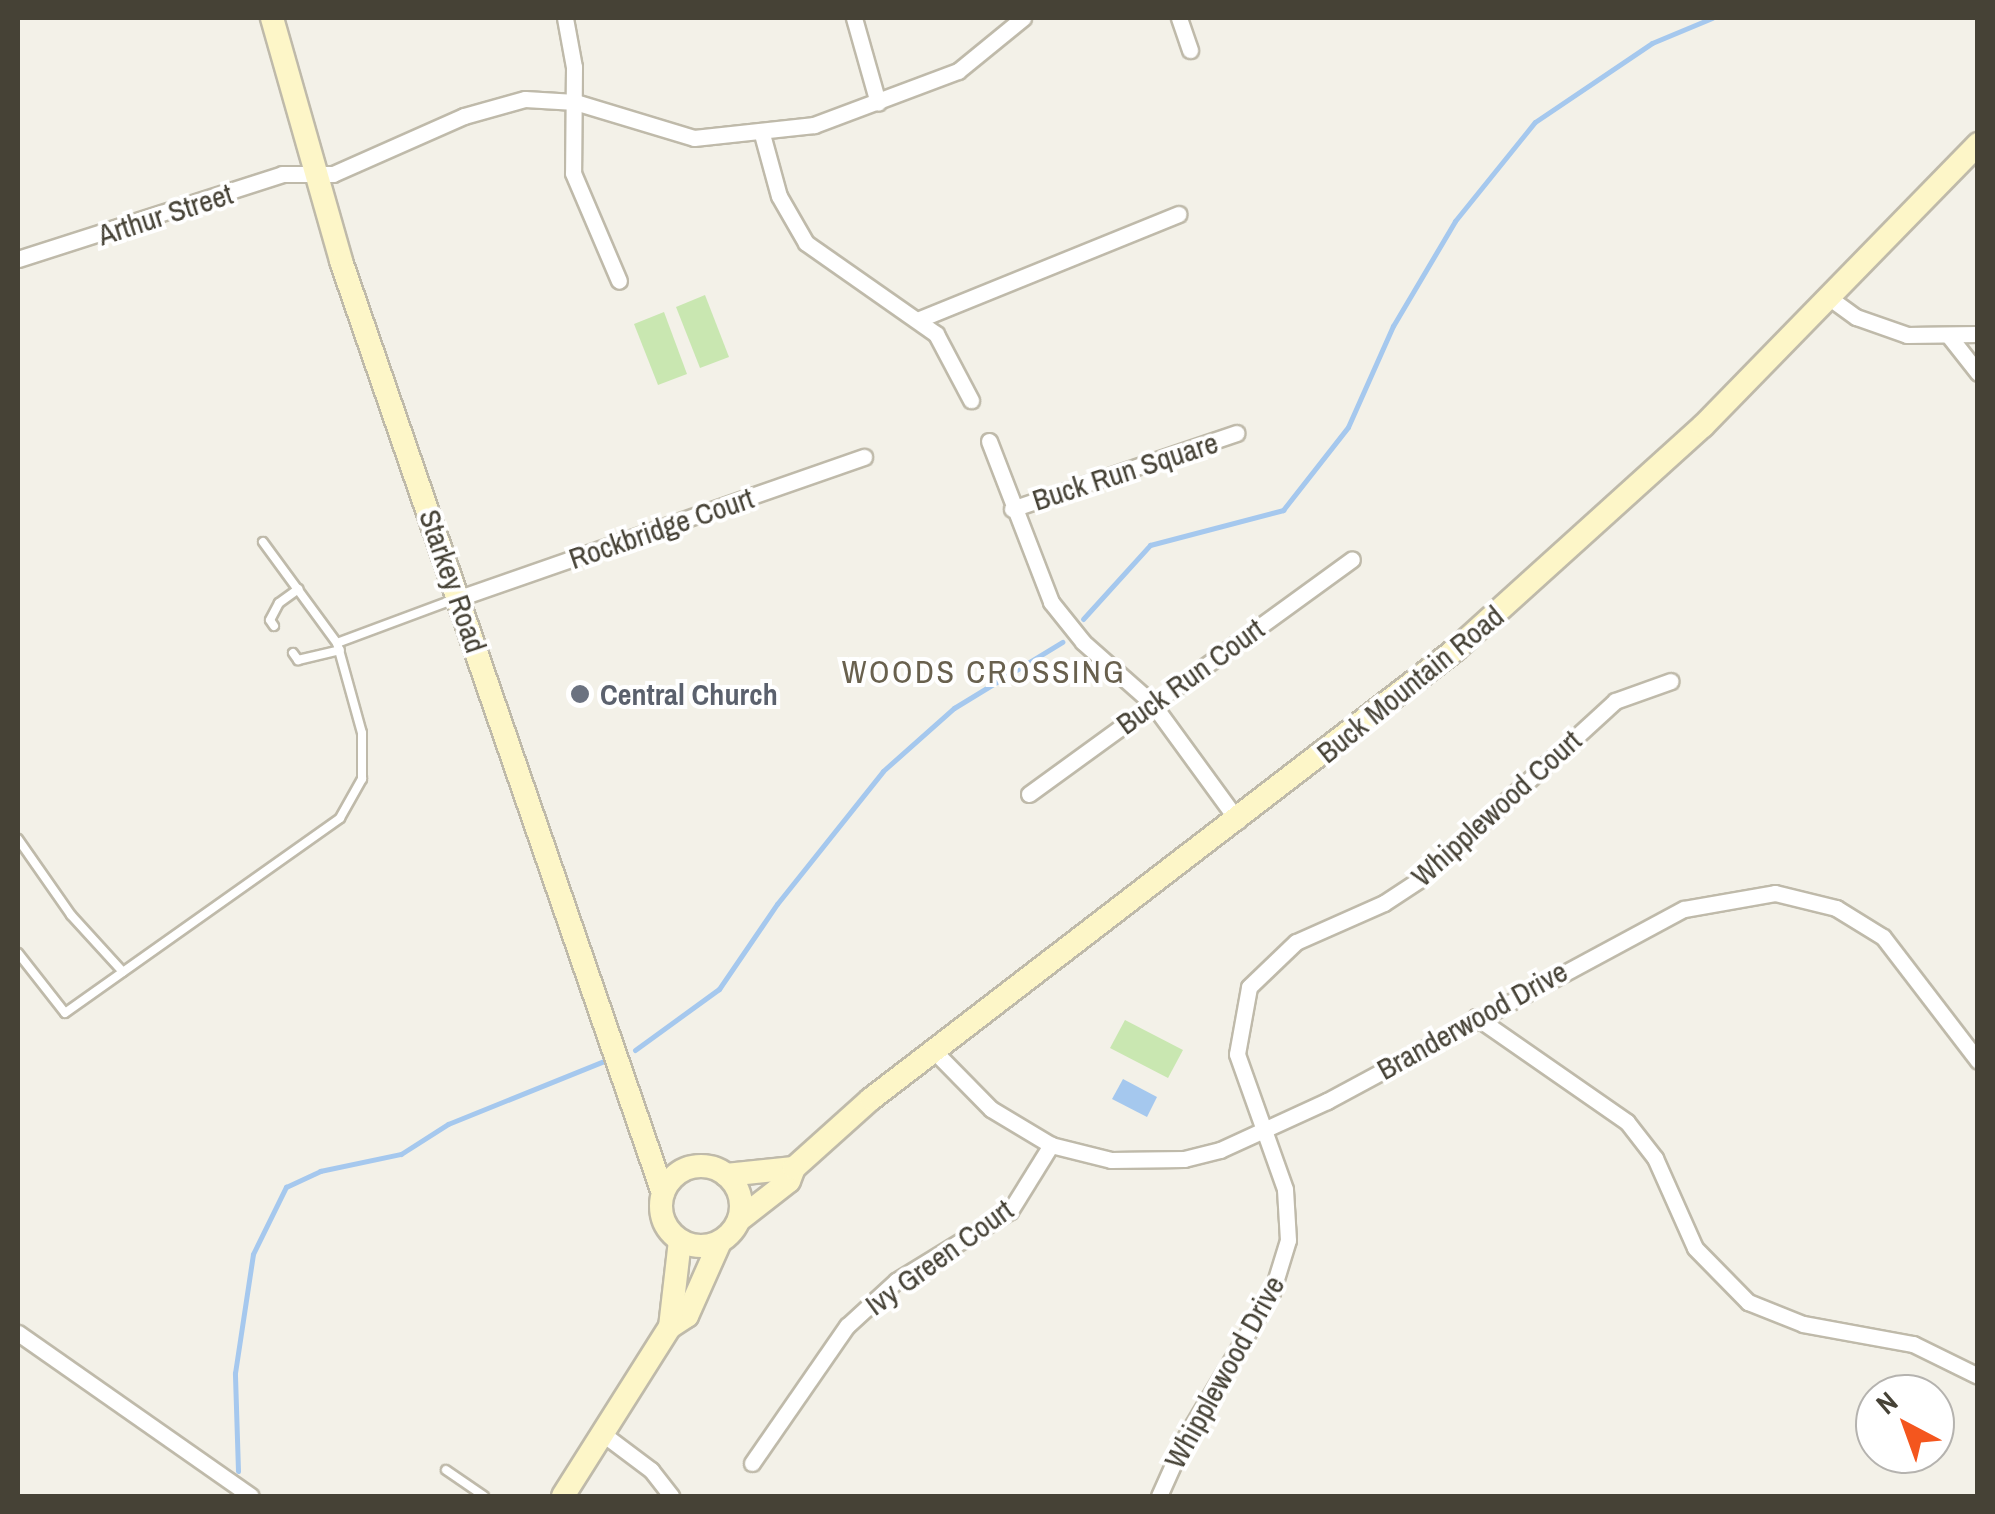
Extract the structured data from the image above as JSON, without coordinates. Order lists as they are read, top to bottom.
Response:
{
  "streets": {
    "main road": ["Starkey Road", "Buck Mountain Road"],
    "street": [
      "Arthur Street",
      "Buck Run Square",
      "Rockbridge Court",
      "Buck Run Court",
      "Whipplewood Court",
      "Branderwood Drive",
      "Ivy Green Court",
      "Whipplewood Drive"
    ]
  },
  "crossings": [
    ["Arthur Street", "Starkey Road"],
    ["Rockbridge Court", "Starkey Road"],
    ["Starkey Road", "Buck Mountain Road"],
    ["Buck Mountain Road", "Branderwood Drive"],
    ["Whipplewood Court", "Branderwood Drive"],
    ["Whipplewood Court", "Whipplewood Drive"],
    ["Branderwood Drive", "Ivy Green Court"],
    ["Branderwood Drive", "Whipplewood Drive"]
  ],
  "districts": ["WOODS CROSSING"],
  "places": ["Central Church"],
  "north": "top left"
}
